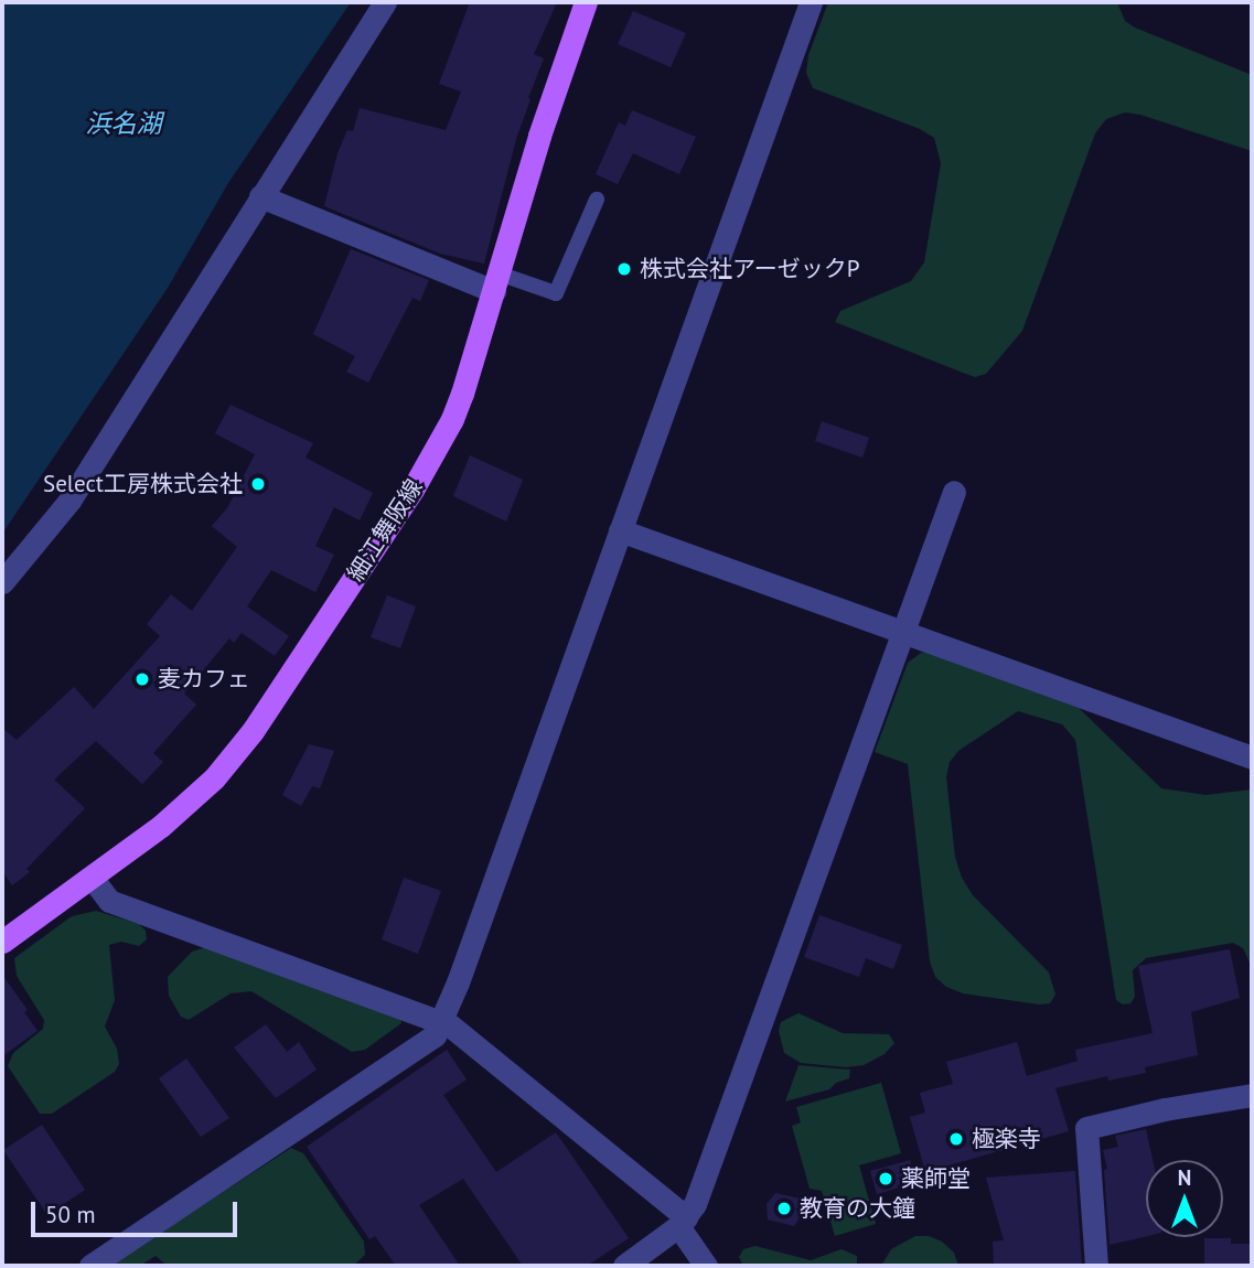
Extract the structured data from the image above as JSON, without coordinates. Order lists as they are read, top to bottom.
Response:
{
  "streets": {
    "main road": ["細江舞阪線"]
  },
  "water": ["浜名湖"],
  "places": [
    "株式会社アーゼックP",
    "Select工房株式会社",
    "麦カフェ",
    "極楽寺",
    "薬師堂",
    "教育の大鐘"
  ],
  "scale_bar": "50 m",
  "north": "top"
}
